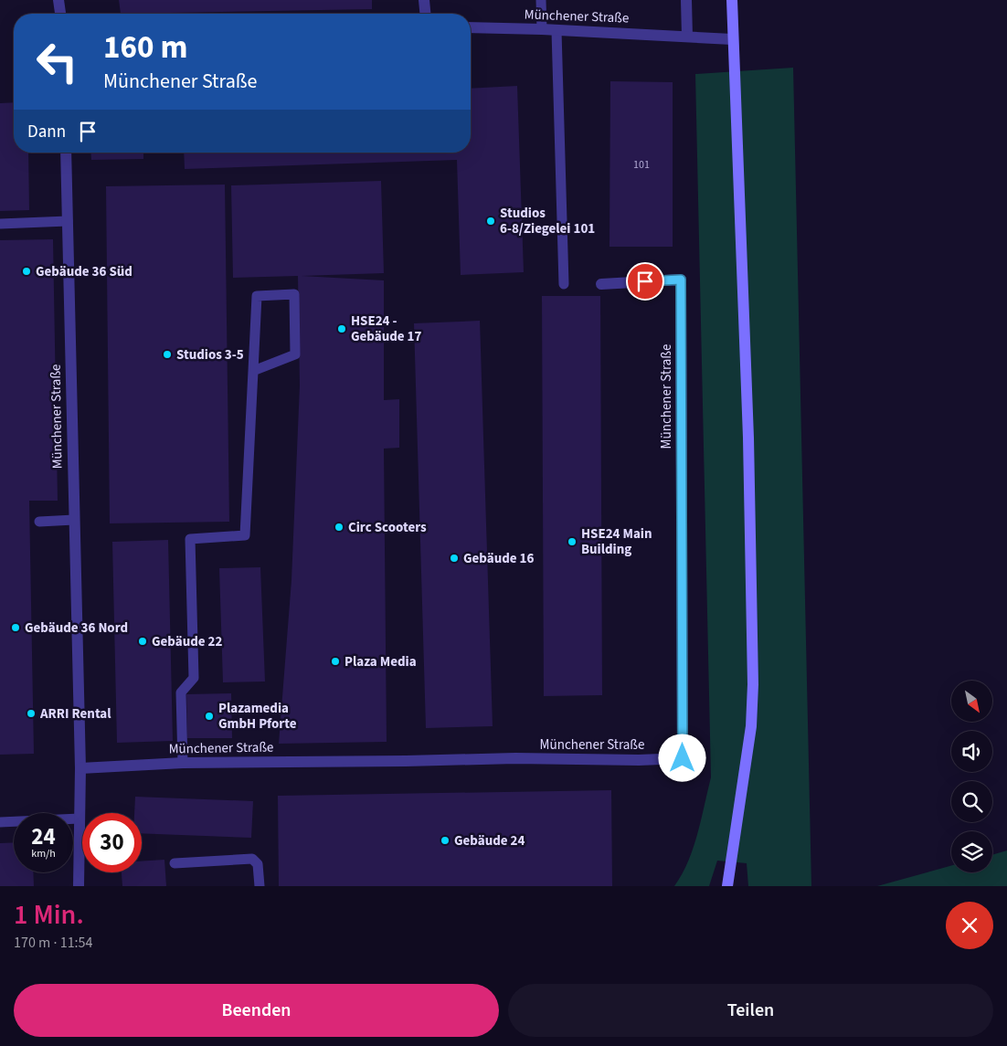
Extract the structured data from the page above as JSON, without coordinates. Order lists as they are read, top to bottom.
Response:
{
  "streets": {
    "street": ["Münchener Straße"]
  },
  "places": [
    "Studios 6-8/Ziegelei 101",
    "Gebäude 36 Süd",
    "HSE24 - Gebäude 17",
    "Studios 3-5",
    "Circ Scooters",
    "HSE24 Main Building",
    "Gebäude 16",
    "Gebäude 36 Nord",
    "Gebäude 22",
    "Plaza Media",
    "ARRI Rental",
    "Plazamedia GmbH Pforte",
    "Gebäude 24"
  ],
  "house_numbers": ["101"],
  "north": "bottom right",
  "page": {
    "turn": ["160 m", "Münchener Straße"],
    "then": "Dann",
    "speed": "24 km/h",
    "limit": "30",
    "heading": ["1 Min.", "170 m · 11:54"],
    "buttons": ["Beenden", "Teilen"]
  }
}
